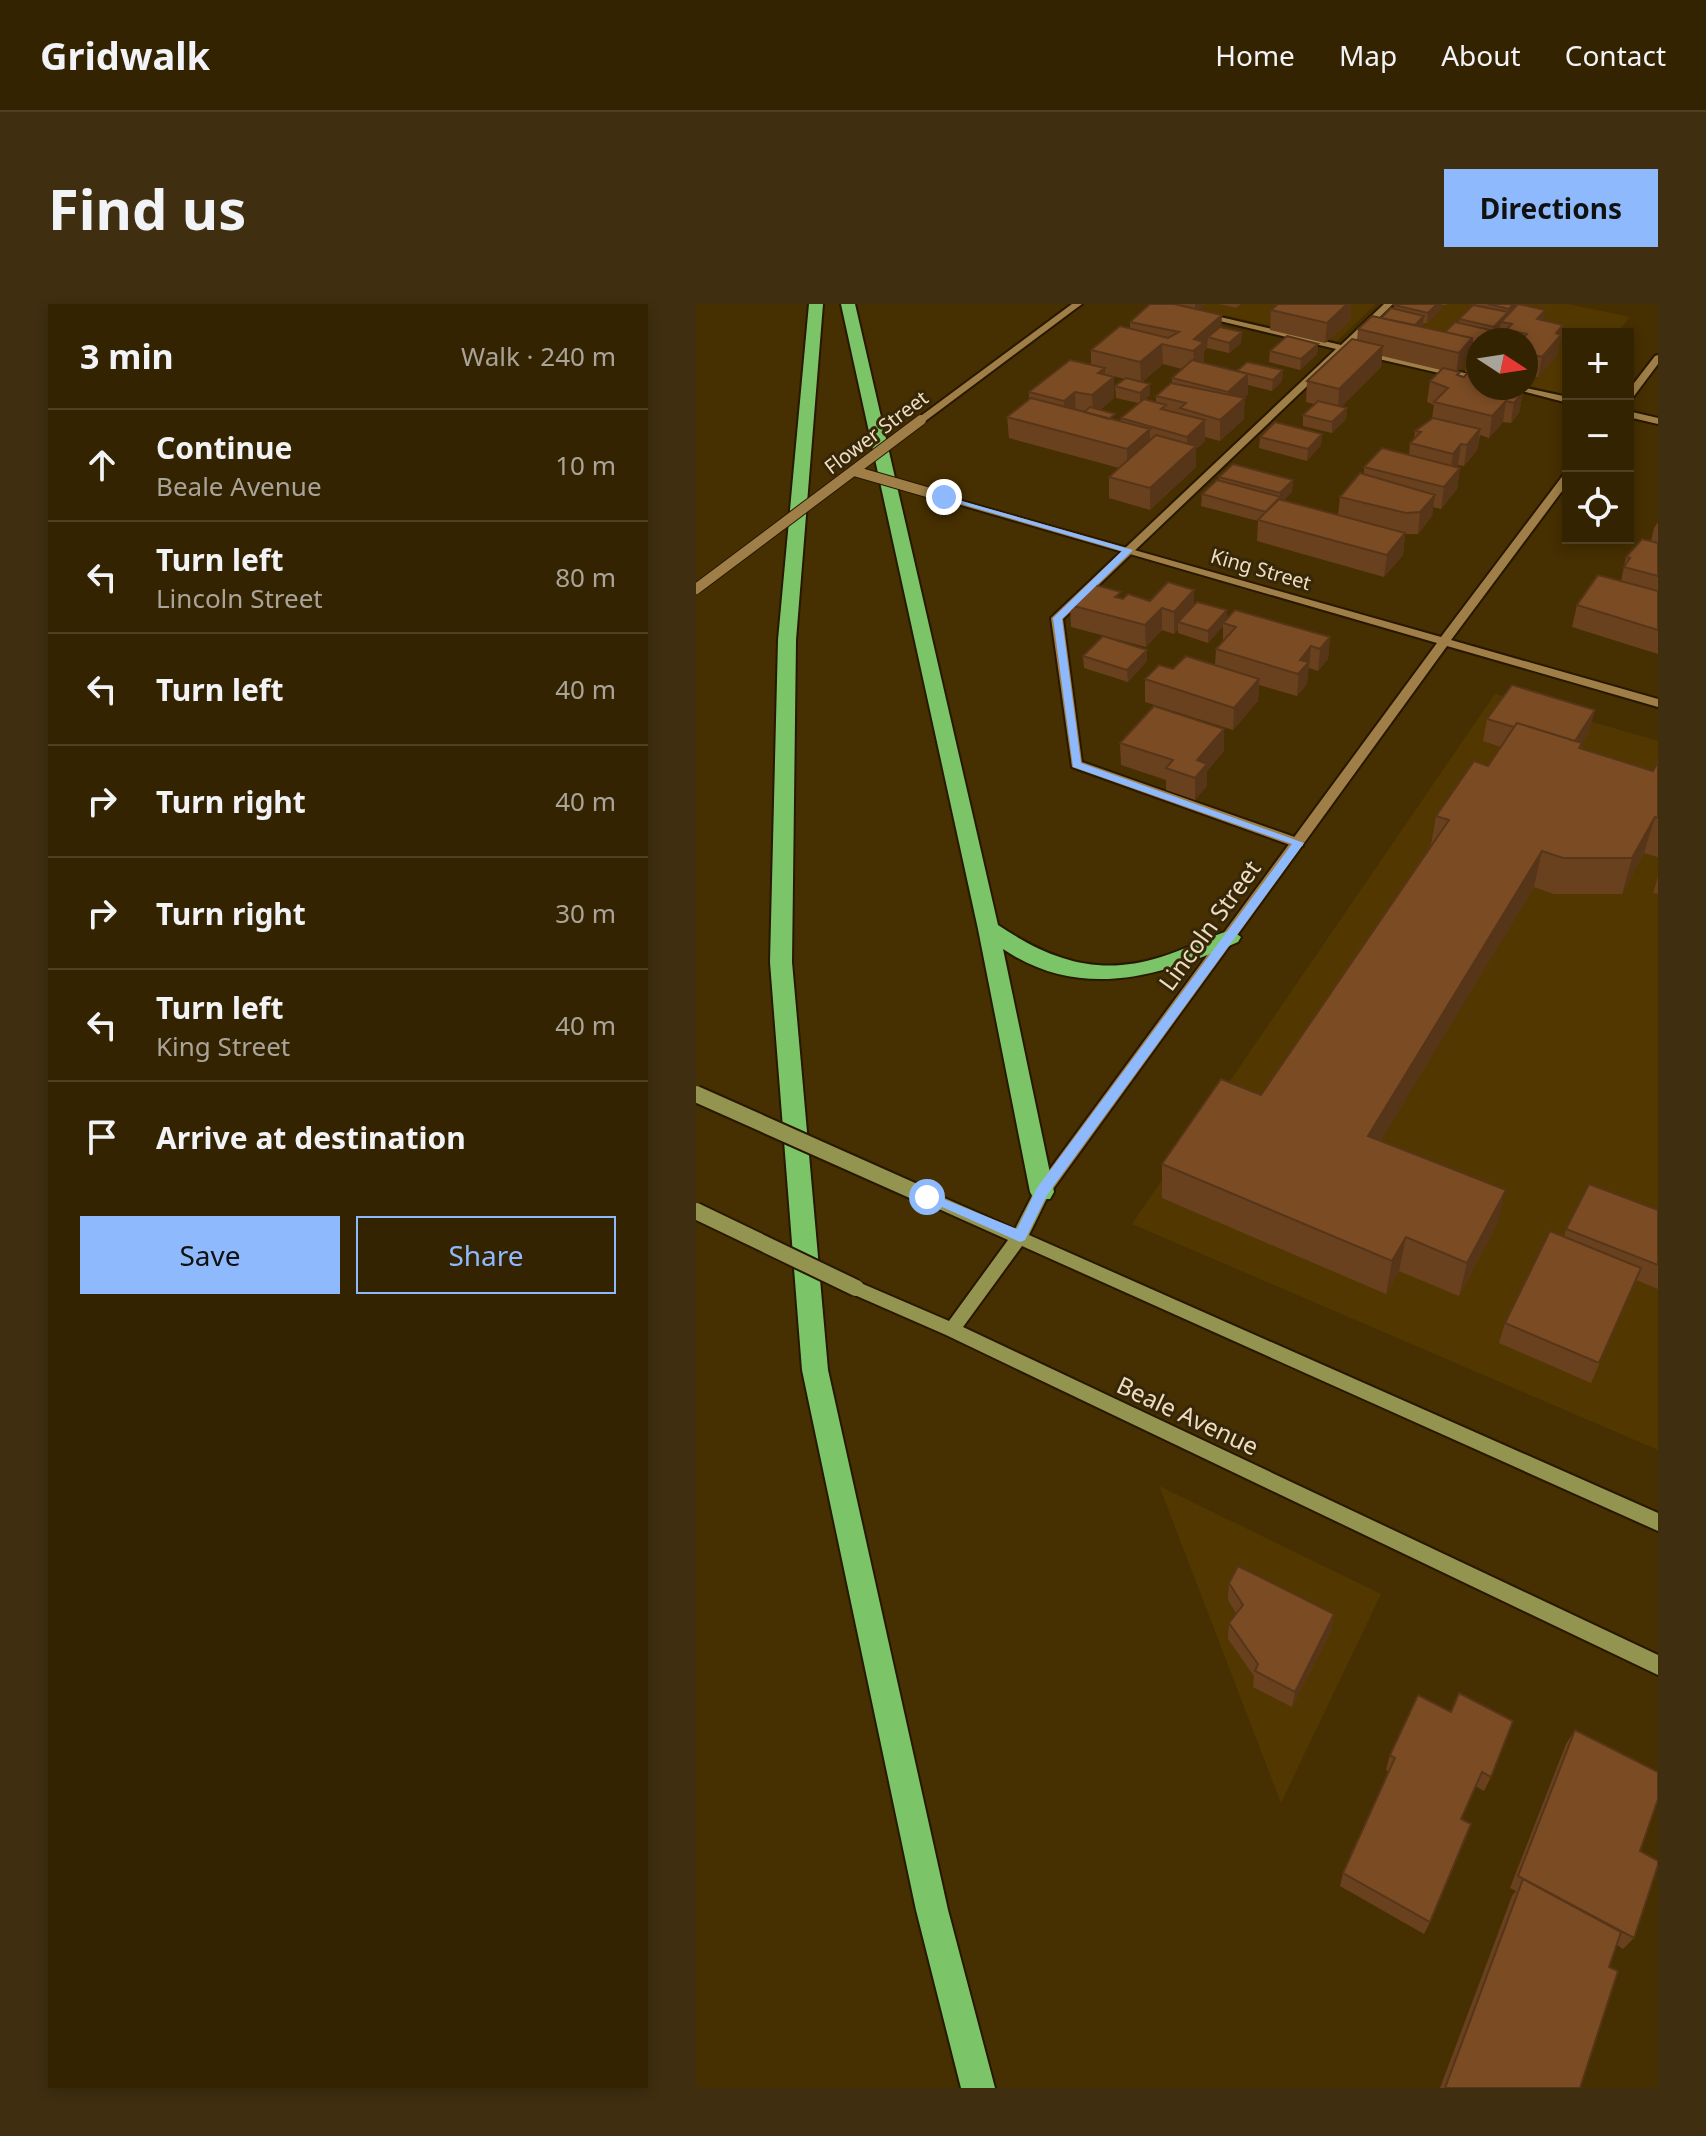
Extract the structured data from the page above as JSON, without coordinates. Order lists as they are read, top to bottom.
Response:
{
  "streets": {
    "main road": ["Lincoln Street", "Beale Avenue"],
    "street": ["Flower Street", "King Street"]
  },
  "crossings": [
    ["Flower Street", "King Street"],
    ["King Street", "Lincoln Street"],
    ["Lincoln Street", "Beale Avenue"]
  ],
  "north": "right",
  "page": {
    "header": "Gridwalk",
    "nav": [
      "Home",
      "Map",
      "About",
      "Contact"
    ],
    "buttons": [
      "Directions",
      ["Save", "Share"]
    ],
    "title": "Find us",
    "heading": ["3 min", "Walk · 240 m"],
    "map_buttons": ["+", "−"],
    "list": [
      ["Continue", "Beale Avenue", "10 m"],
      ["Turn left", "Lincoln Street", "80 m"],
      ["Turn left", "40 m"],
      ["Turn right", "40 m"],
      ["Turn right", "30 m"],
      ["Turn left", "King Street", "40 m"],
      "Arrive at destination"
    ]
  }
}
